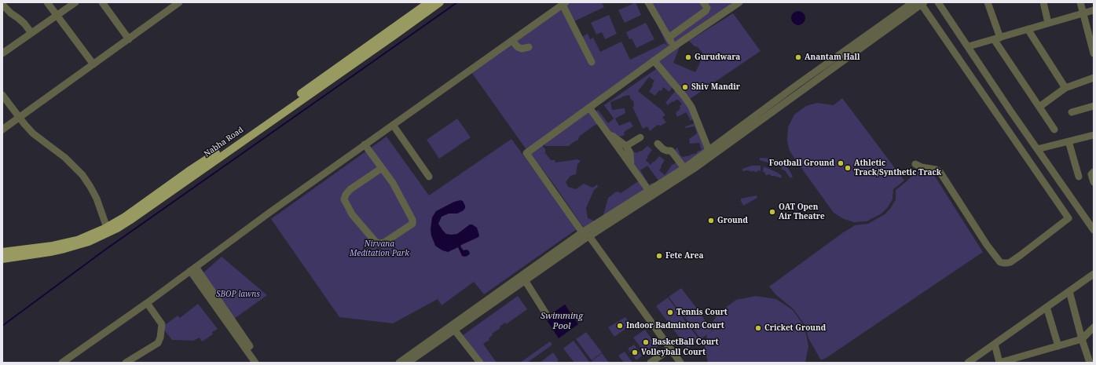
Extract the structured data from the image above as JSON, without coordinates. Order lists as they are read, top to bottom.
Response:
{
  "streets": {
    "main road": ["Nabha Road"]
  },
  "water": ["Swimming Pool"],
  "parks": ["Nirvana Meditation Park", "SBOP lawns"],
  "places": [
    "Gurudwara",
    "Anantam Hall",
    "Shiv Mandir",
    "Football Ground",
    "Athletic Track/Synthetic Track",
    "OAT Open Air Theatre",
    "Ground",
    "Fete Area",
    "Tennis Court",
    "Indoor Badminton Court",
    "Cricket Ground",
    "BasketBall Court",
    "Volleyball Court"
  ]
}
